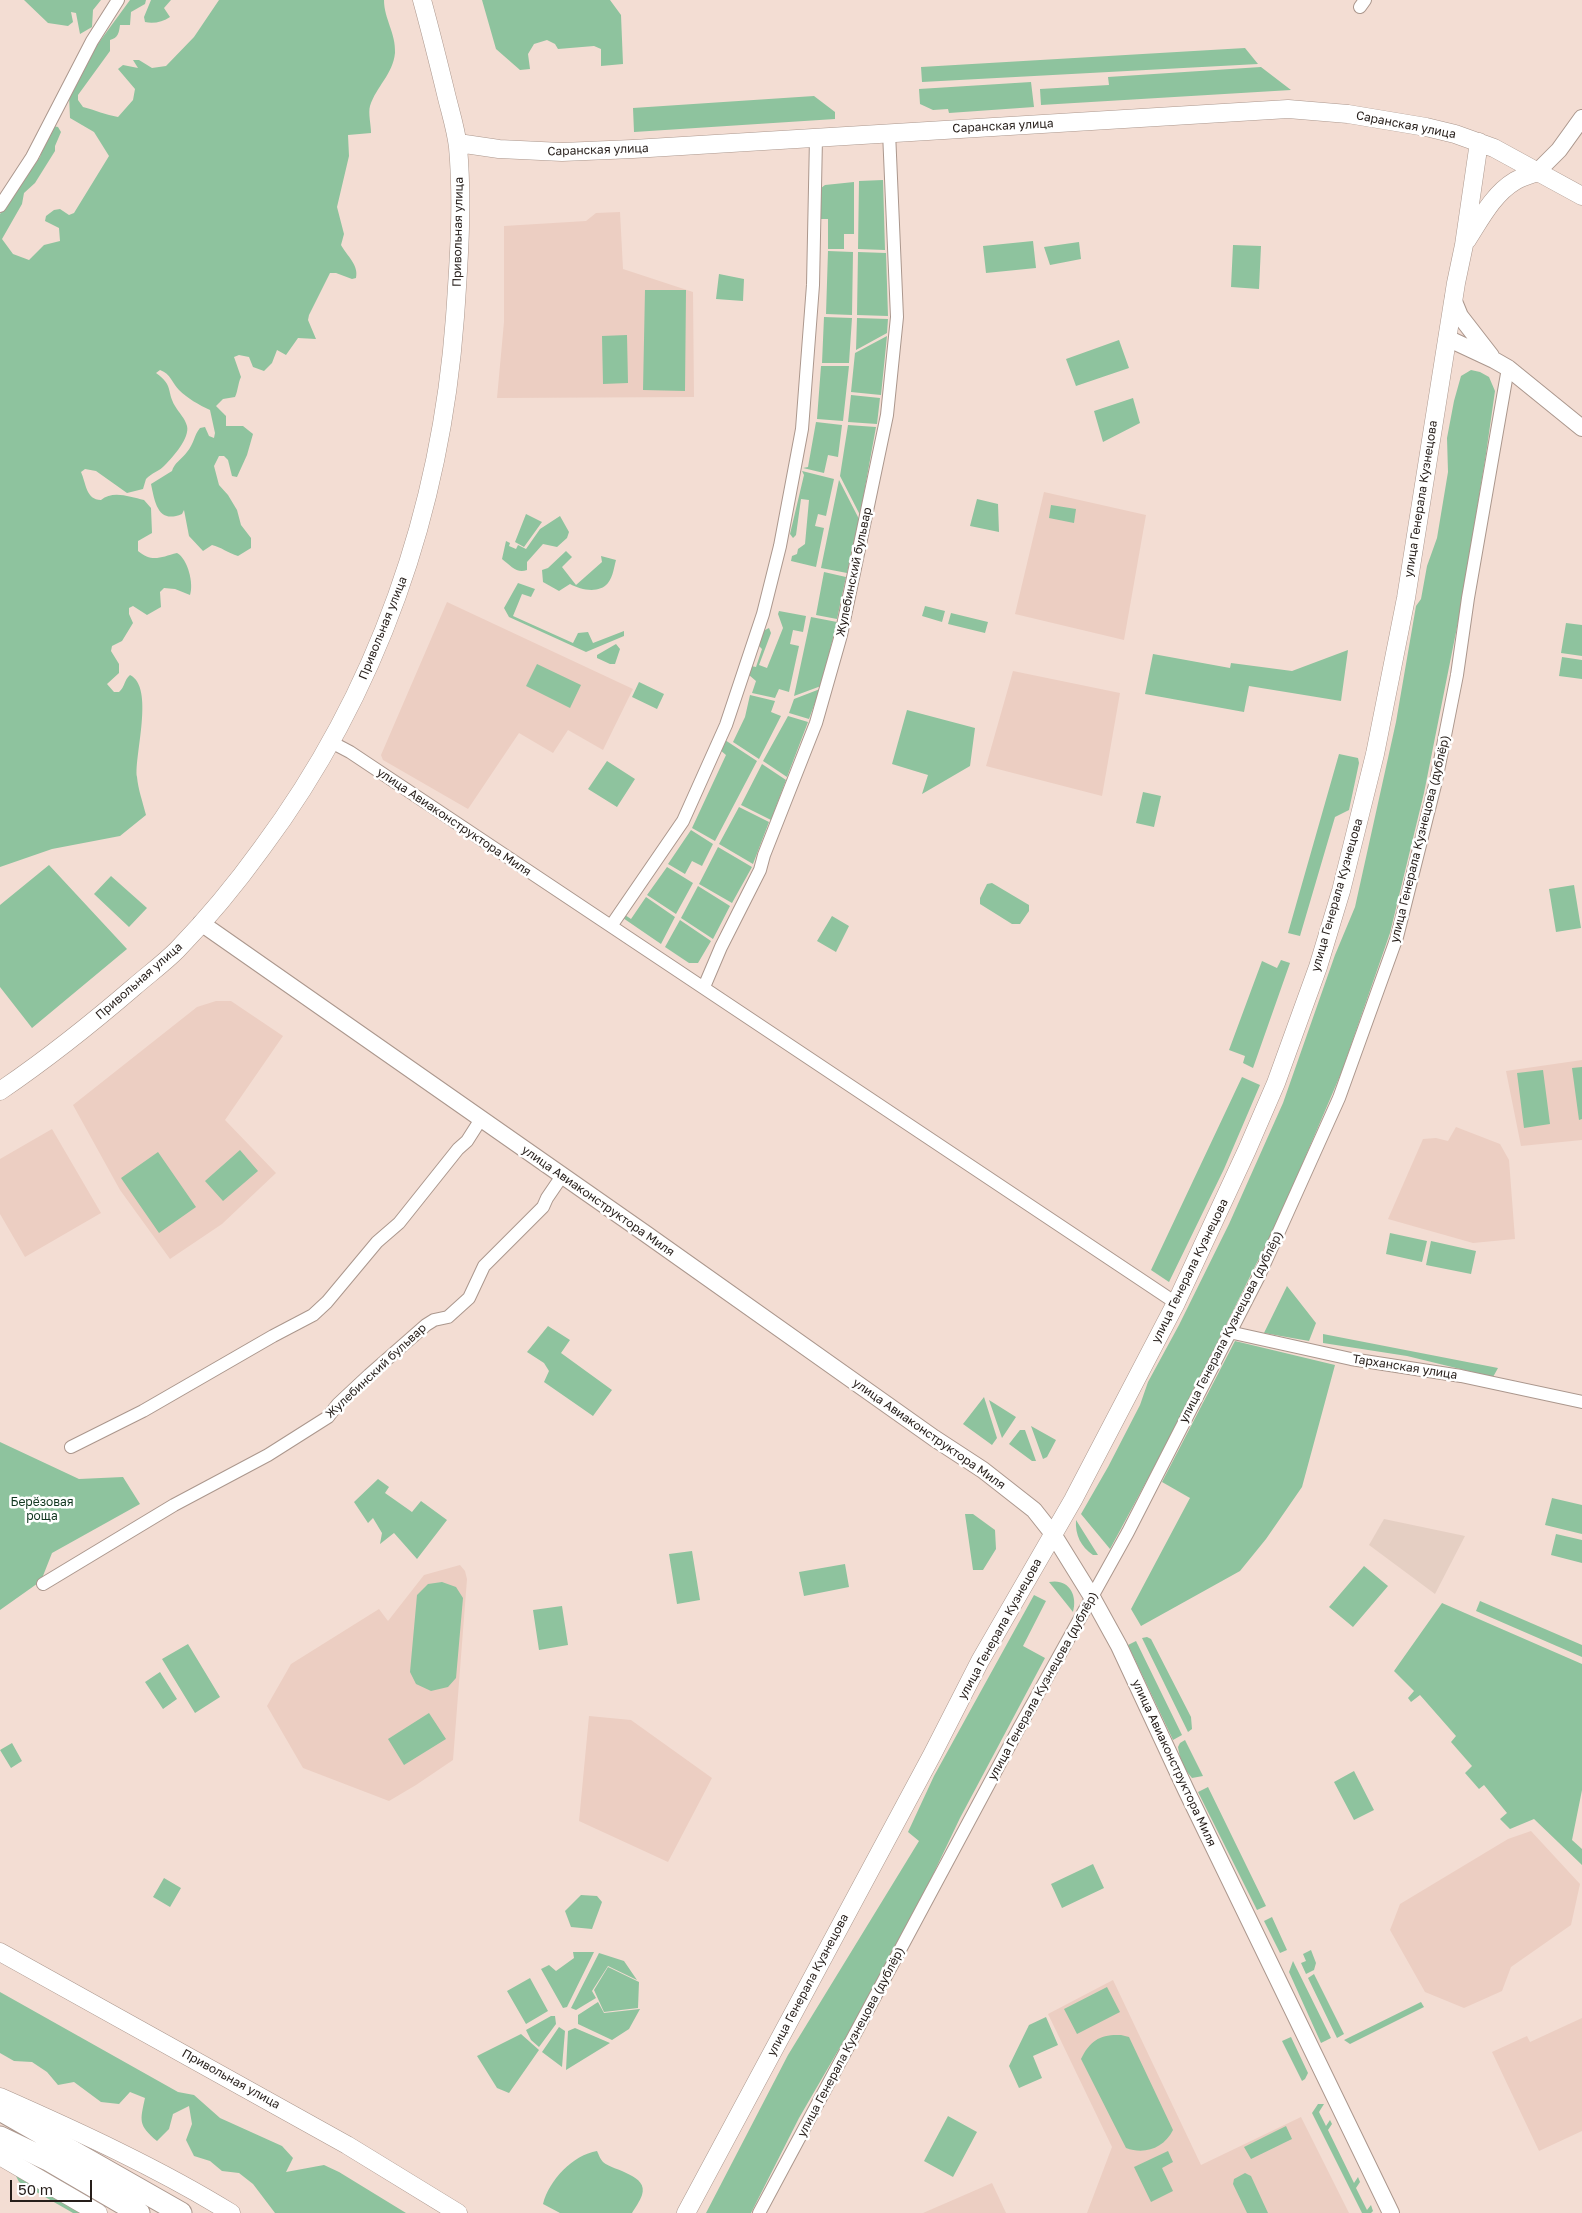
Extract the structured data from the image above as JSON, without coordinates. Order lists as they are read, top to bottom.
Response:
{
  "streets": {
    "main road": ["Саранская улица", "Привольная улица", "улица Генерала Кузнецова"],
    "street": [
      "Жулебинский бульвар",
      "улица Авиаконструктора Миля",
      "улица Генерала Кузнецова (дублёр)",
      "Тарханская улица"
    ]
  },
  "crossings": [
    ["Саранская улица", "Привольная улица"],
    ["Саранская улица", "улица Генерала Кузнецова"],
    ["Саранская улица", "Жулебинский бульвар"],
    ["Привольная улица", "улица Авиаконструктора Миля"],
    ["улица Генерала Кузнецова", "улица Авиаконструктора Миля"],
    ["Жулебинский бульвар", "улица Авиаконструктора Миля"],
    ["улица Авиаконструктора Миля", "улица Генерала Кузнецова (дублёр)"],
    ["улица Генерала Кузнецова (дублёр)", "Тарханская улица"]
  ],
  "parks": ["Берёзовая роща"],
  "scale_bar": "50 m"
}
